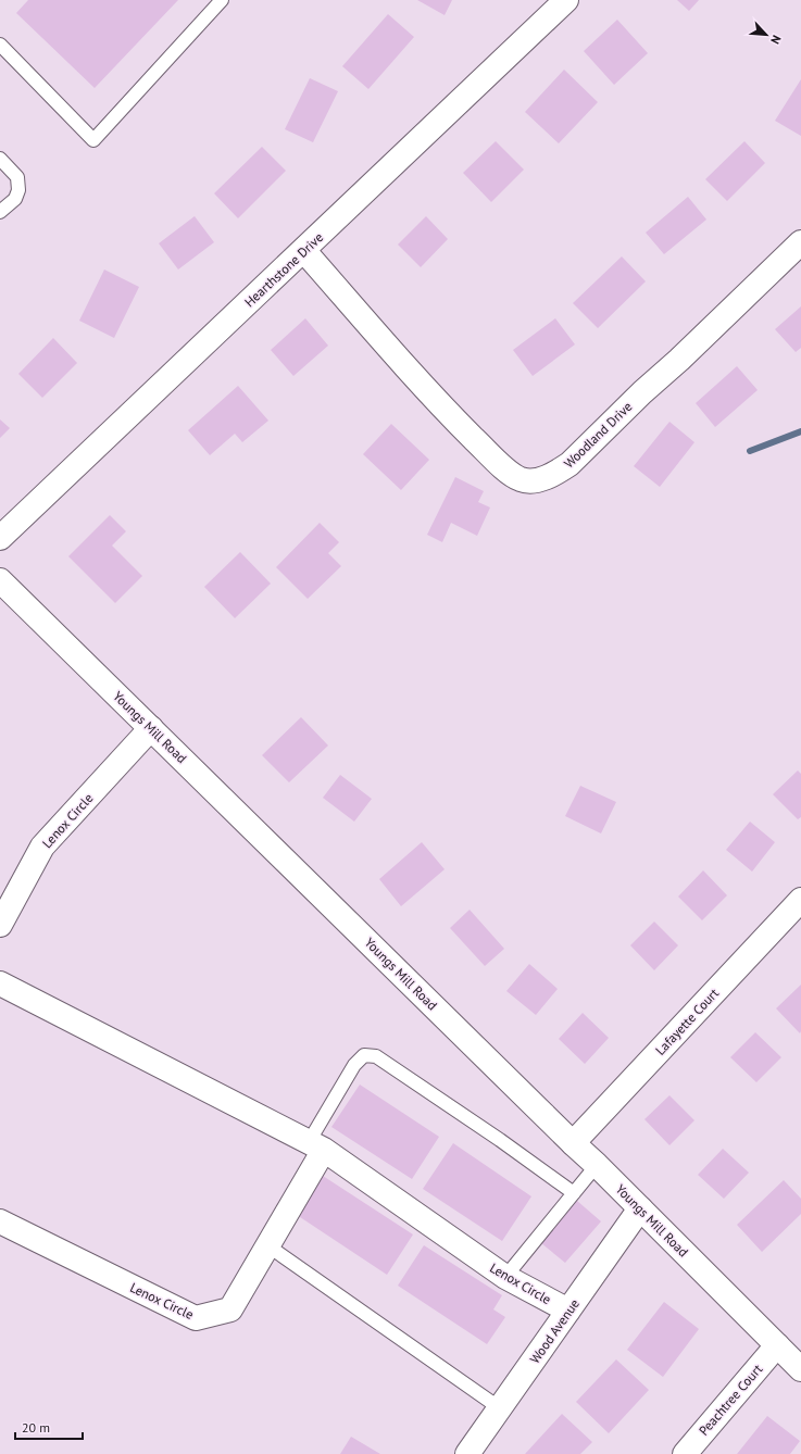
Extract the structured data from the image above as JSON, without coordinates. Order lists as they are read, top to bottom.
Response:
{
  "streets": {
    "street": [
      "Hearthstone Drive",
      "Woodland Drive",
      "Youngs Mill Road",
      "Lenox Circle",
      "Lafayette Court",
      "Wood Avenue",
      "Peachtree Court"
    ]
  },
  "crossings": [
    ["Hearthstone Drive", "Woodland Drive"],
    ["Youngs Mill Road", "Lenox Circle"],
    ["Youngs Mill Road", "Lafayette Court"],
    ["Youngs Mill Road", "Wood Avenue"],
    ["Youngs Mill Road", "Peachtree Court"],
    ["Lenox Circle", "Wood Avenue"]
  ],
  "scale_bar": "20 m",
  "north": "bottom right"
}
